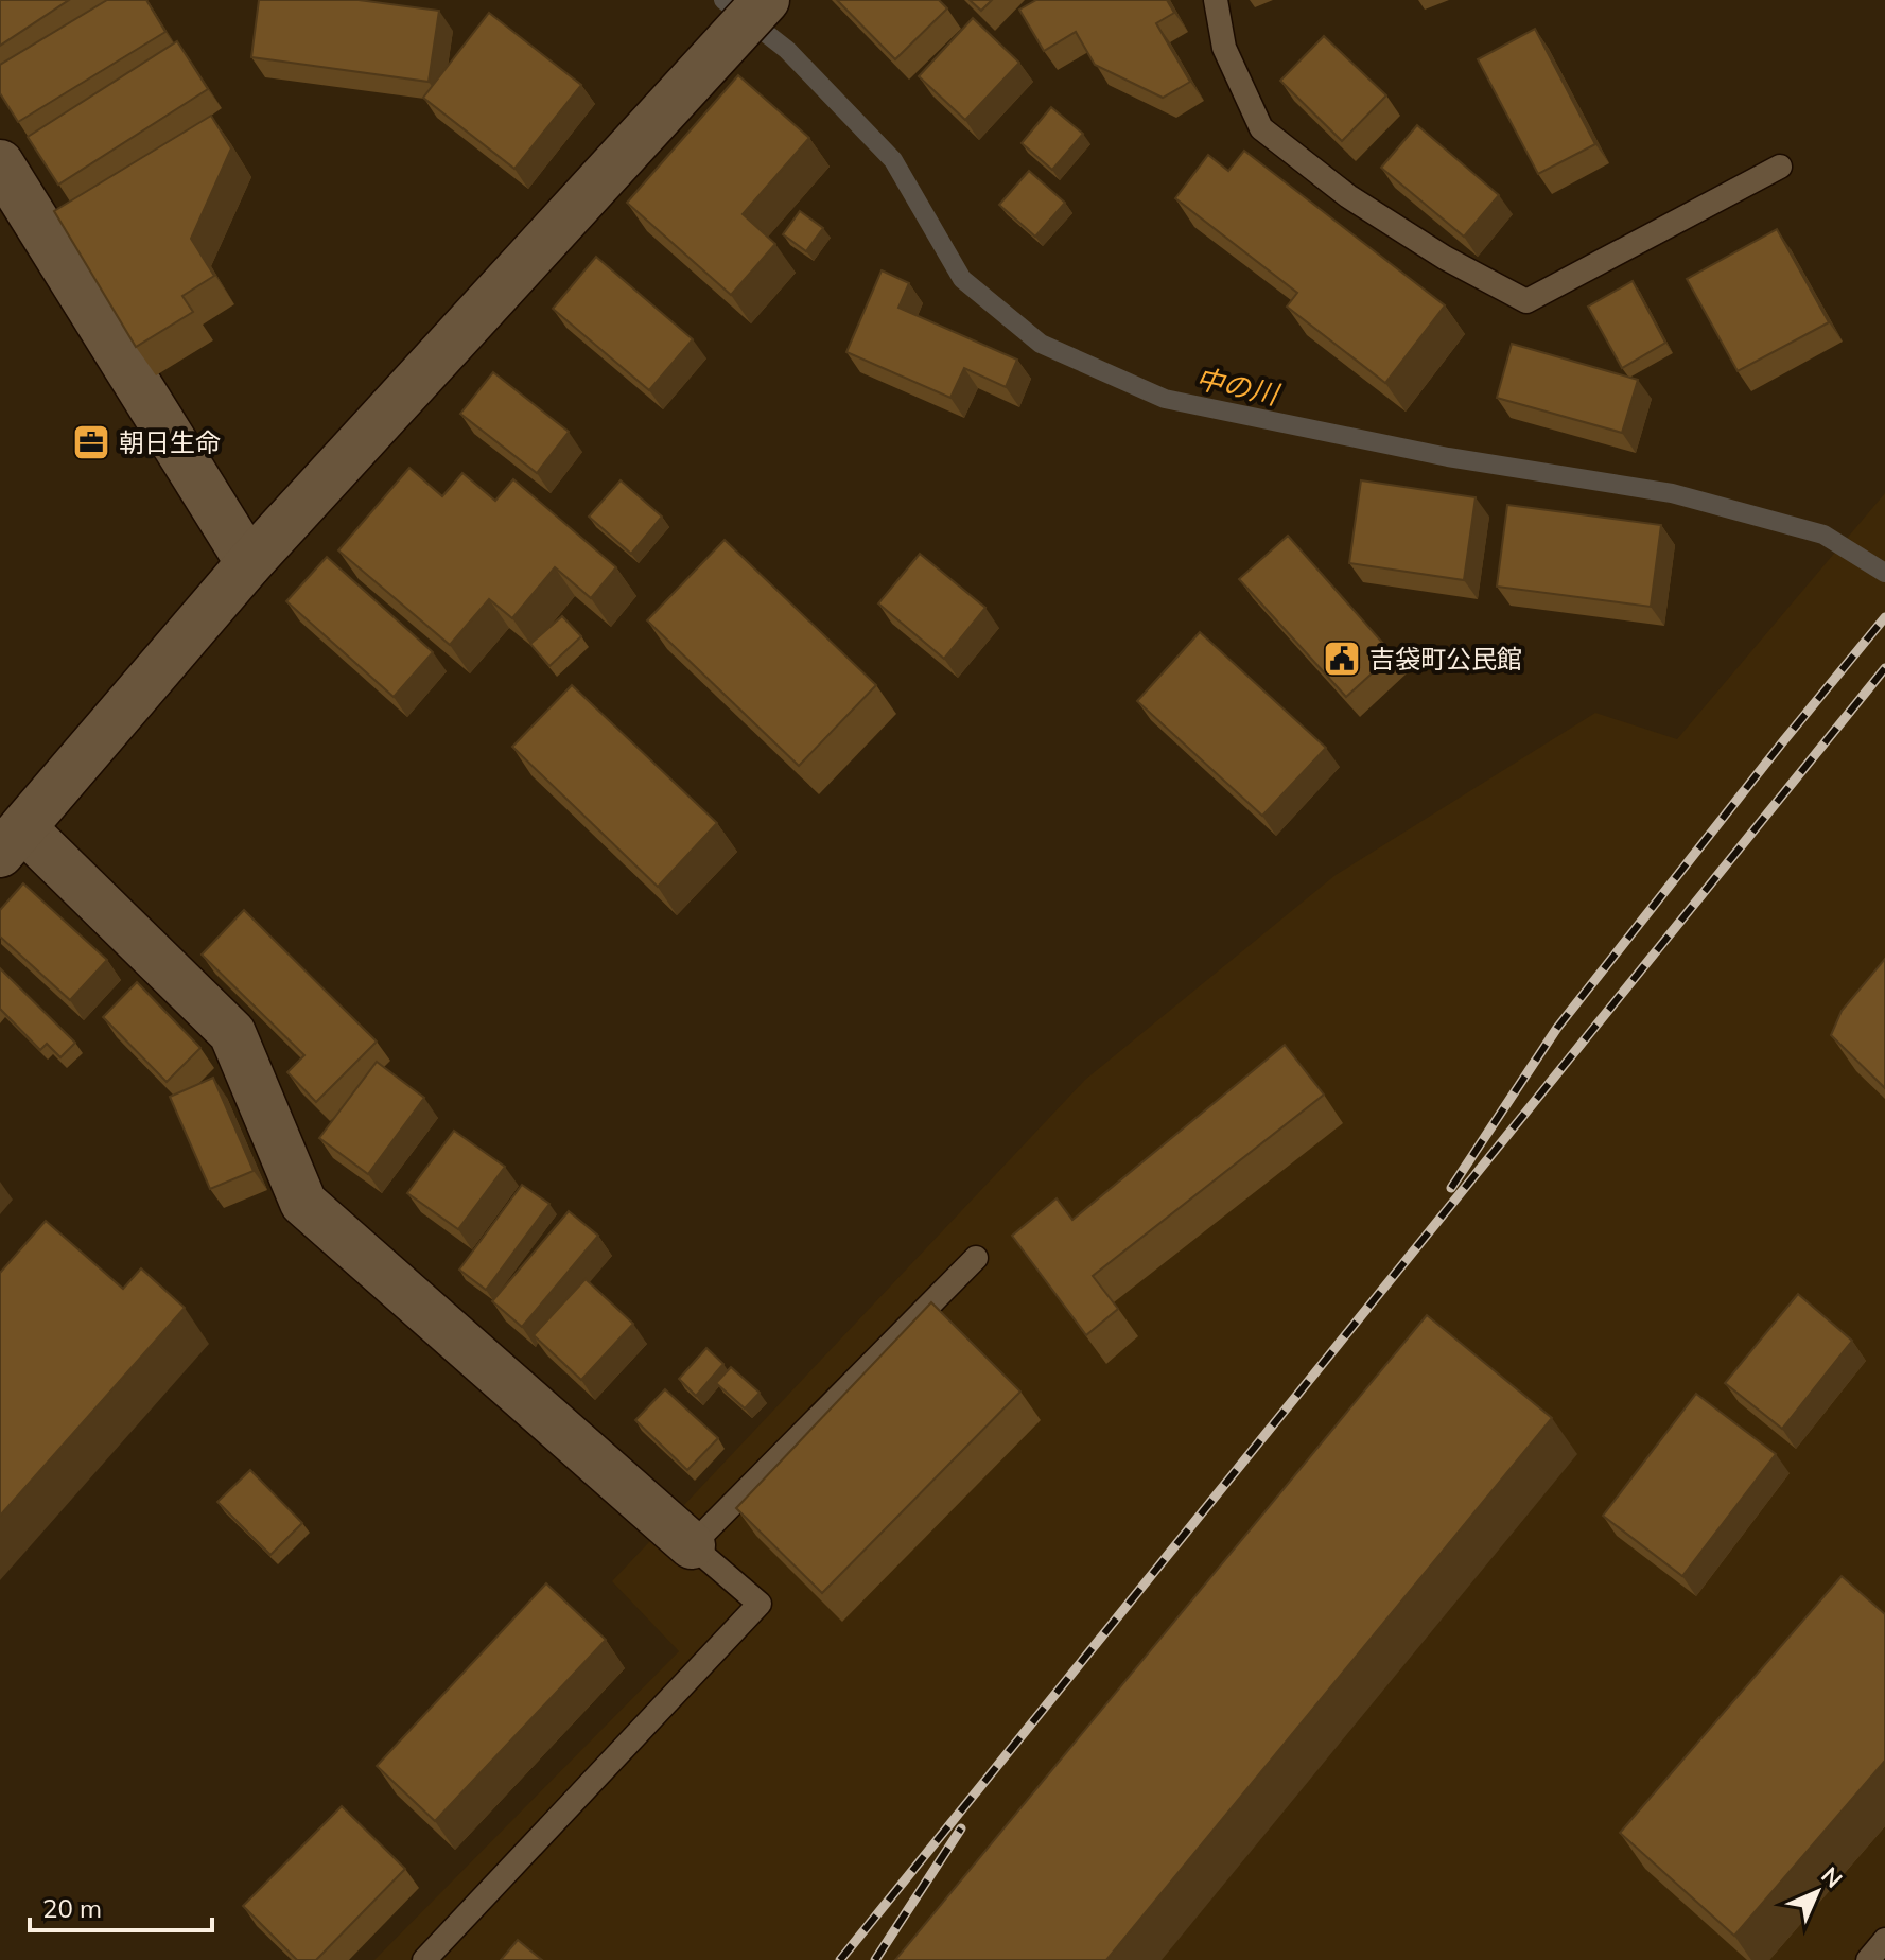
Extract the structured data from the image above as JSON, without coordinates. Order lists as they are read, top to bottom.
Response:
{
  "water": ["中の川"],
  "places": {
    "office": ["朝日生命"],
    "public building": ["吉袋町公民館"]
  },
  "scale_bar": "20 m",
  "north": "top right"
}
